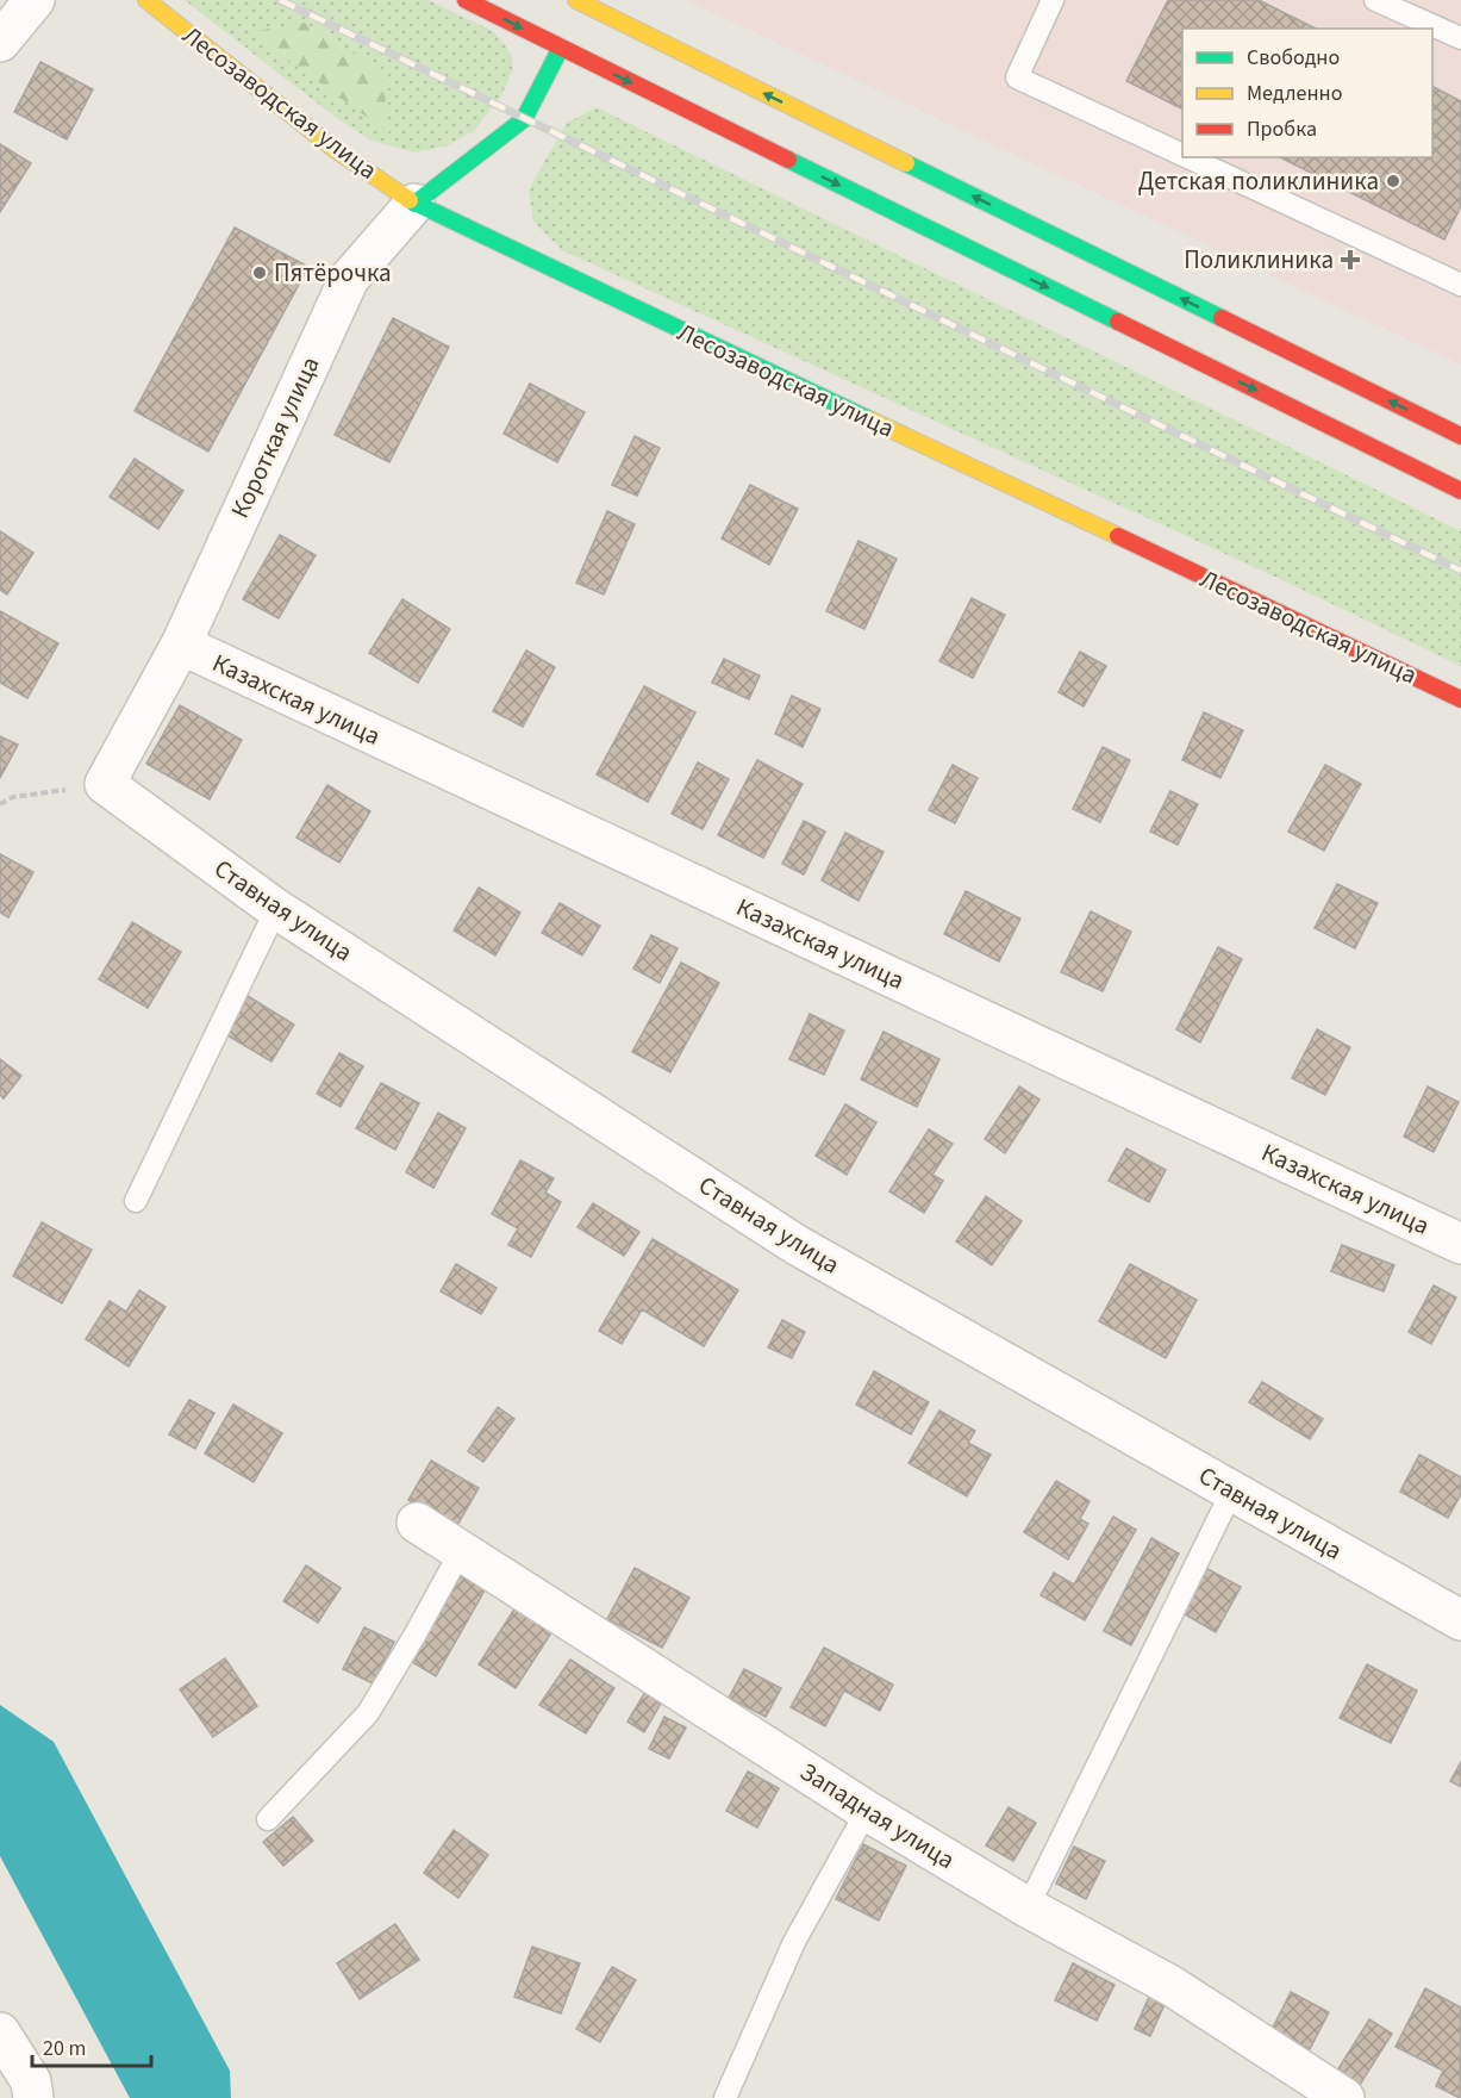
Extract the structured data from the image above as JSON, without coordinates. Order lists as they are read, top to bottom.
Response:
{
  "streets": {
    "main road": ["Лесозаводская улица", "Короткая улица"],
    "street": ["Казахская улица", "Ставная улица", "Западная улица"]
  },
  "crossings": [
    ["Лесозаводская улица", "Короткая улица"],
    ["Короткая улица", "Казахская улица"],
    ["Короткая улица", "Ставная улица"]
  ],
  "places": {
    "other": ["Детская поликлиника", "Пятёрочка"],
    "health": ["Поликлиника"]
  },
  "legend": ["Свободно", "Медленно", "Пробка"],
  "scale_bar": "20 m"
}
